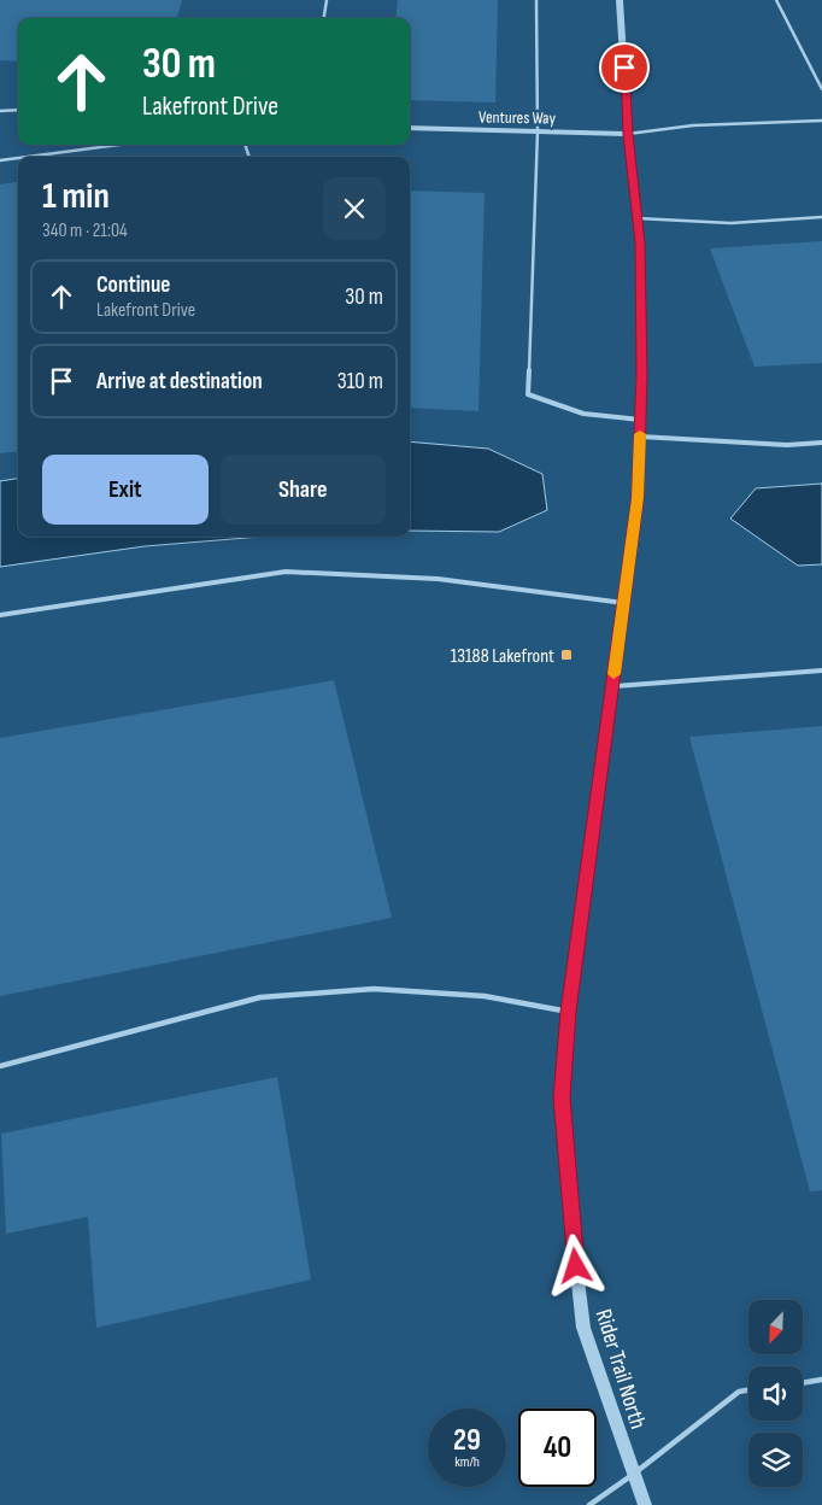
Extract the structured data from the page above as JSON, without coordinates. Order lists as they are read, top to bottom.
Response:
{
  "streets": {
    "street": ["Ventures Way", "Rider Trail North"]
  },
  "crossings": [
    ["Ventures Way", "Rider Trail North"]
  ],
  "places": {
    "transit": ["13188 Lakefront"]
  },
  "north": "bottom left",
  "page": {
    "turn": ["30 m", "Lakefront Drive"],
    "heading": ["1 min", "340 m · 21:04"],
    "list": [
      {
        "name": "Continue",
        "note": "Lakefront Drive",
        "value": "30 m"
      },
      {
        "name": "Arrive at destination",
        "value": "310 m"
      }
    ],
    "buttons": ["Exit", "Share"],
    "speed": "29 km/h",
    "limit": "40"
  }
}
